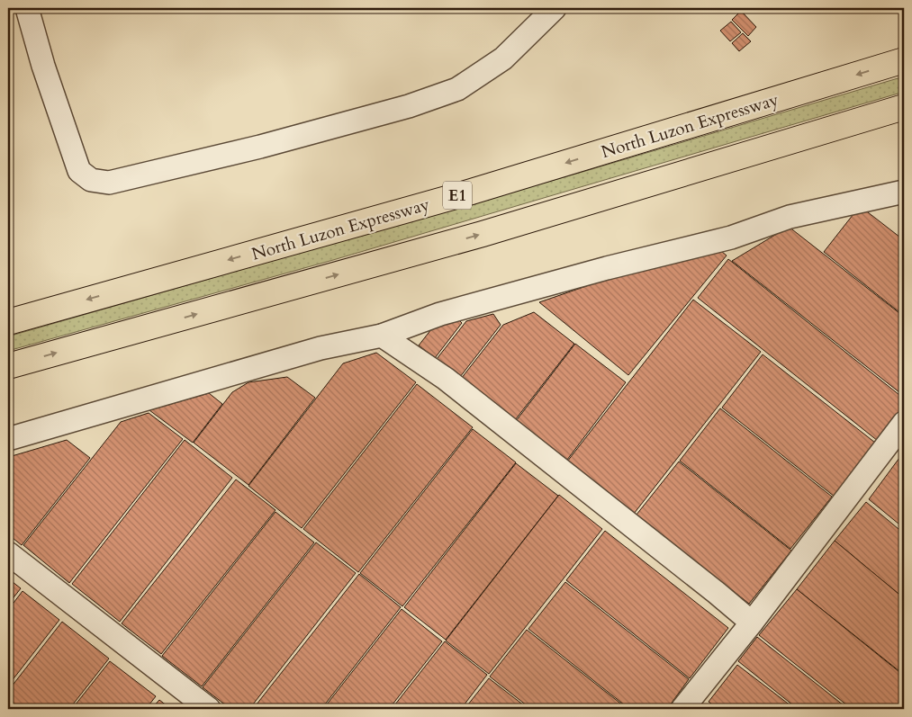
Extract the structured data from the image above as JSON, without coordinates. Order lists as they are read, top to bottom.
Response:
{
  "streets": {
    "highway": ["North Luzon Expressway", "E1"]
  }
}
